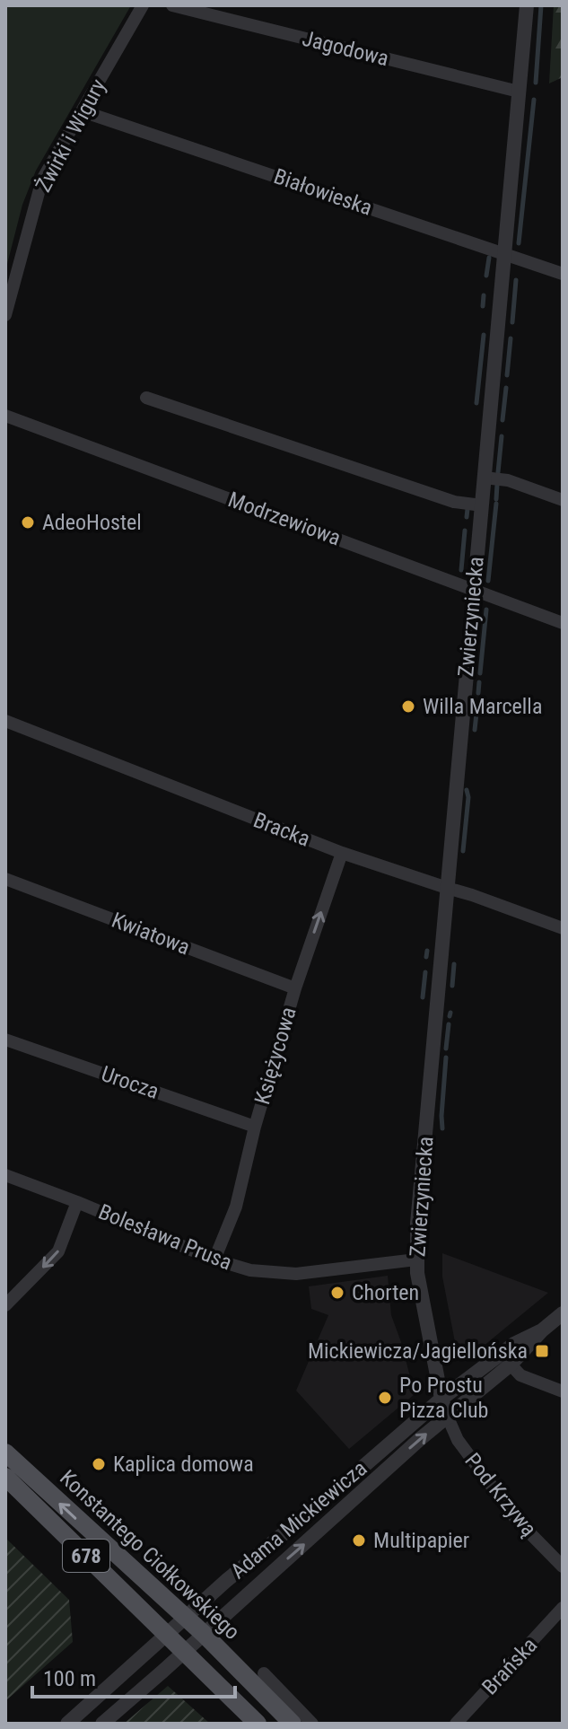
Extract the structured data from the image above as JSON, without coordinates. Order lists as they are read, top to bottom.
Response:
{
  "streets": {
    "main road": ["Konstantego Ciołkowskiego", "678"],
    "street": [
      "Jagodowa",
      "Żwirki i Wigury",
      "Białowieska",
      "Modrzewiowa",
      "Zwierzyniecka",
      "Bracka",
      "Kwiatowa",
      "Księżycowa",
      "Urocza",
      "Bolesława Prusa",
      "Pod Krzywą",
      "Adama Mickiewicza",
      "Brańska"
    ]
  },
  "crossings": [
    ["Jagodowa", "Zwierzyniecka"],
    ["Żwirki i Wigury", "Białowieska"],
    ["Białowieska", "Zwierzyniecka"],
    ["Modrzewiowa", "Zwierzyniecka"],
    ["Zwierzyniecka", "Bracka"],
    ["Zwierzyniecka", "Bolesława Prusa"],
    ["Zwierzyniecka", "Pod Krzywą"],
    ["Zwierzyniecka", "Adama Mickiewicza"],
    ["Bracka", "Księżycowa"],
    ["Kwiatowa", "Księżycowa"],
    ["Księżycowa", "Urocza"],
    ["Księżycowa", "Bolesława Prusa"],
    ["Pod Krzywą", "Adama Mickiewicza"],
    ["Adama Mickiewicza", "Konstantego Ciołkowskiego"]
  ],
  "places": {
    "other": [
      "AdeoHostel",
      "Willa Marcella",
      "Chorten",
      "Po Prostu Pizza Club",
      "Kaplica domowa",
      "Multipapier"
    ],
    "transit": ["Mickiewicza/Jagiellońska"]
  },
  "scale_bar": "100 m"
}
